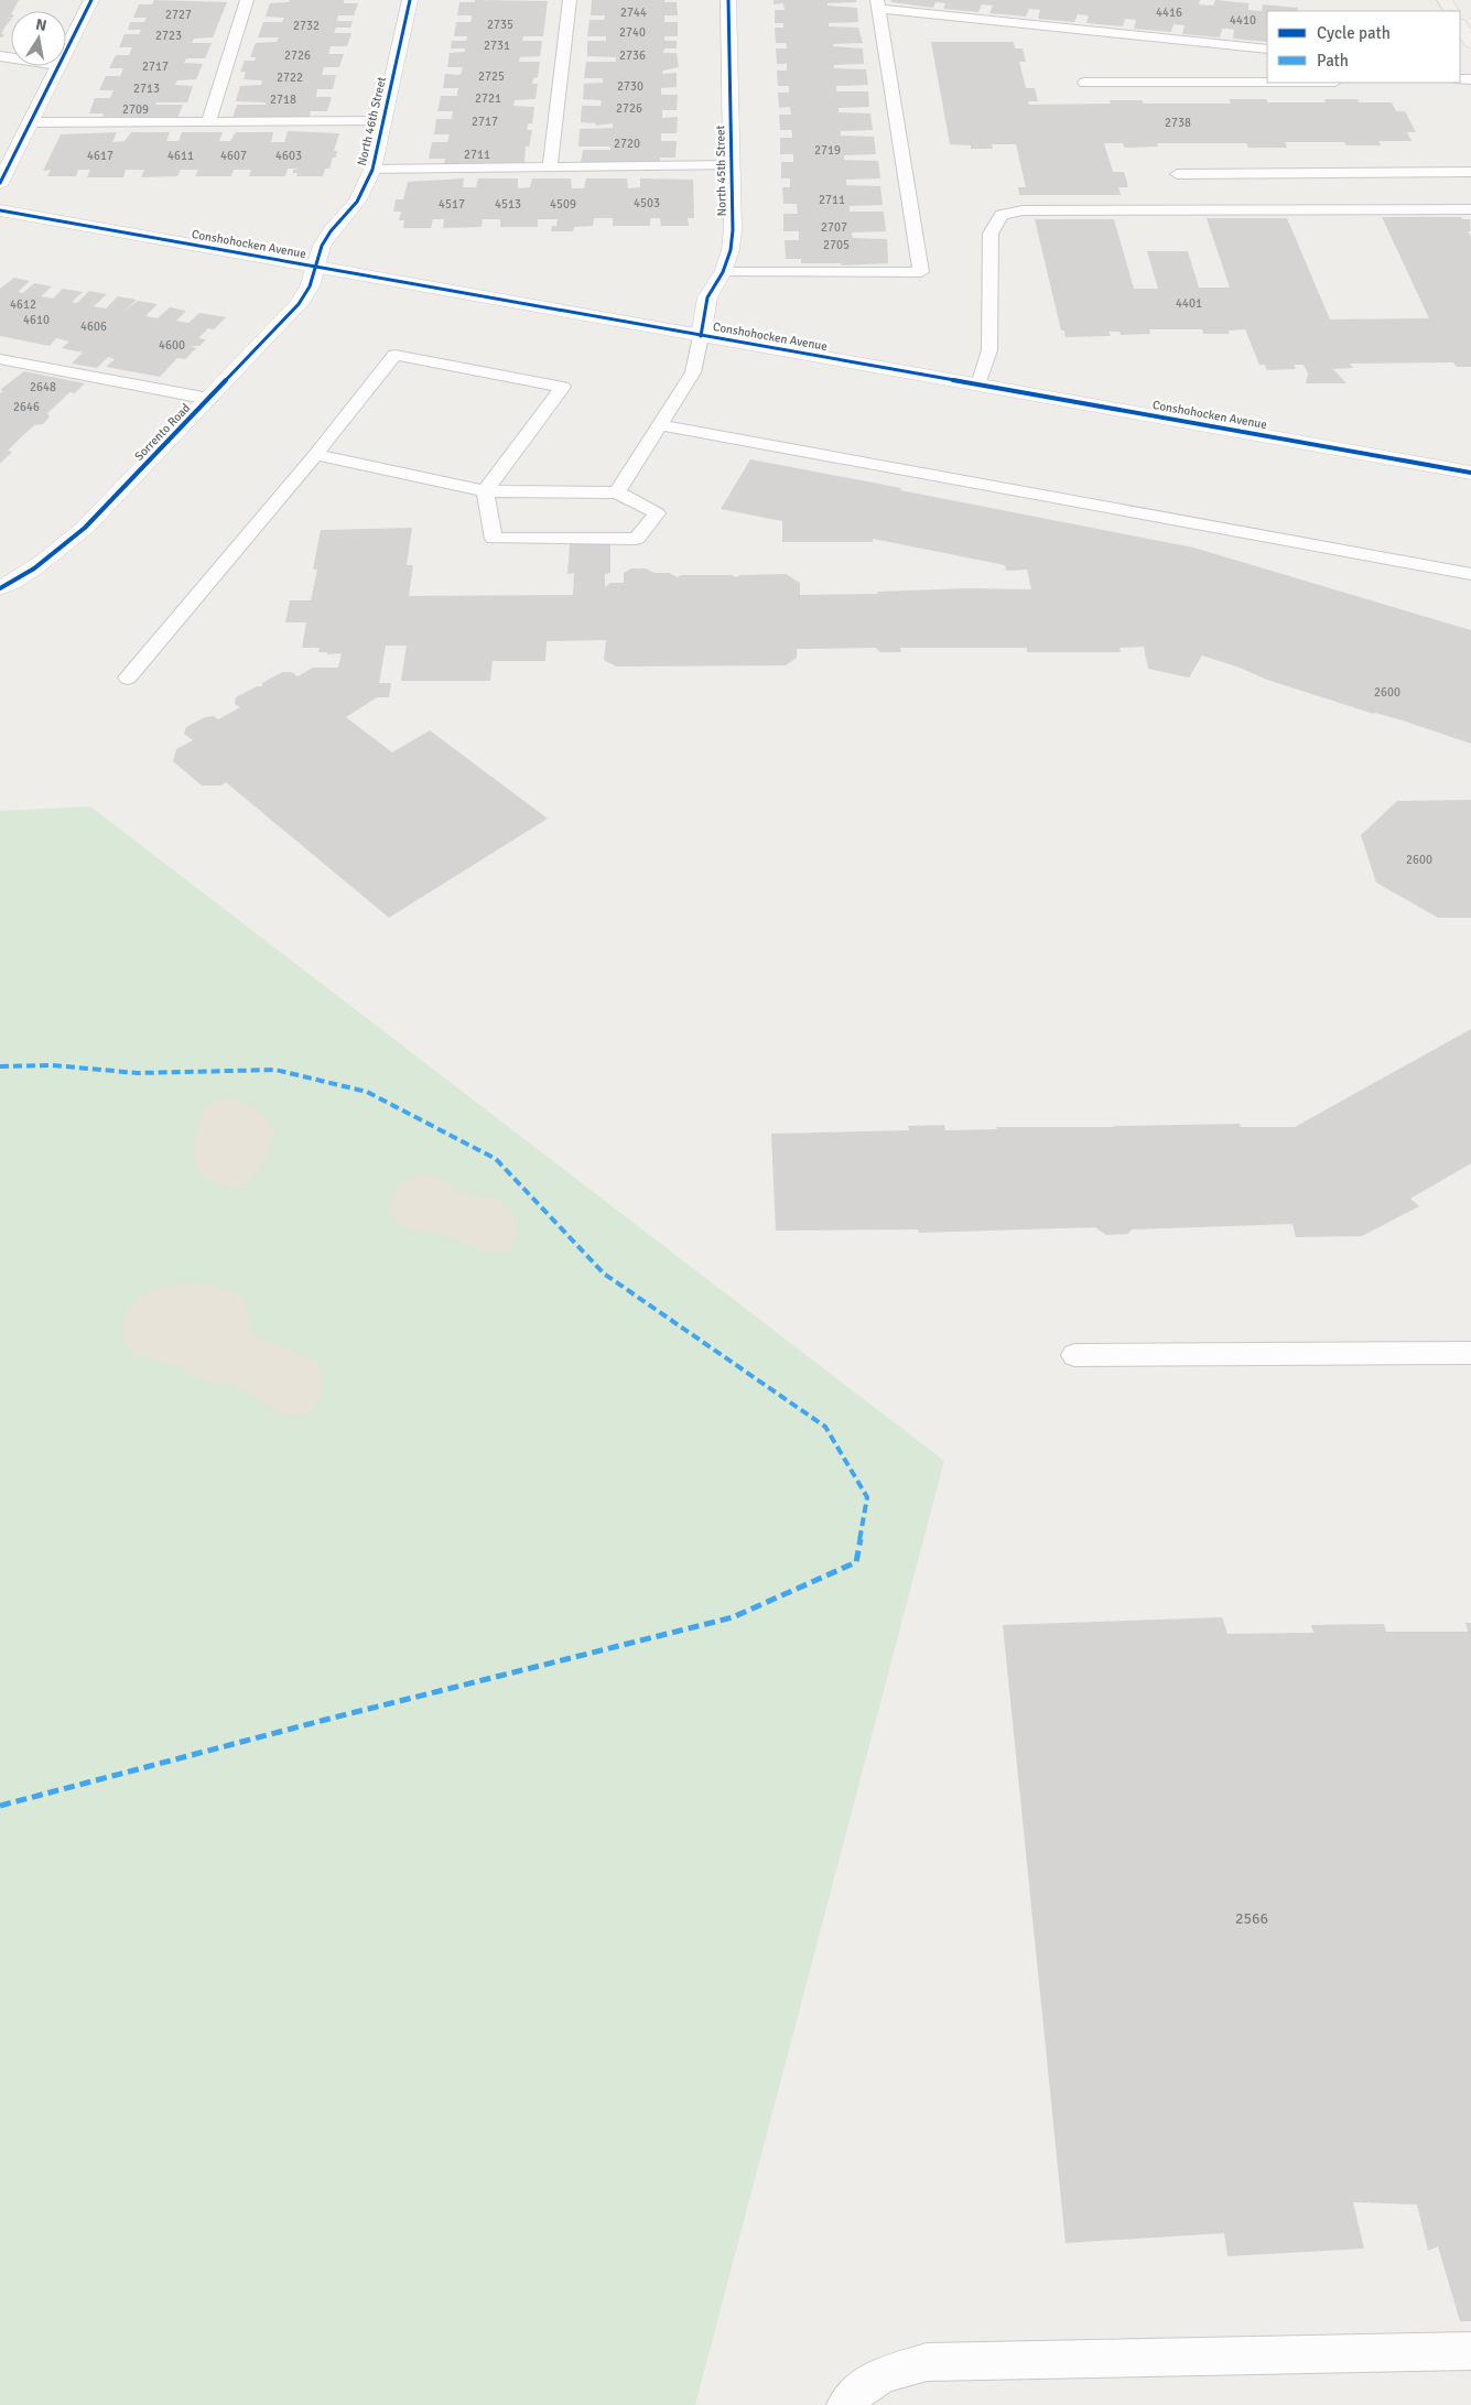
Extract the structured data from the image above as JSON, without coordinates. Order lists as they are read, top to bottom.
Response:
{
  "streets": {
    "street": [
      "North 46th Street",
      "North 45th Street",
      "Conshohocken Avenue",
      "Sorrento Road"
    ]
  },
  "crossings": [
    ["North 46th Street", "Conshohocken Avenue"],
    ["North 46th Street", "Sorrento Road"],
    ["North 45th Street", "Conshohocken Avenue"],
    ["Conshohocken Avenue", "Sorrento Road"]
  ],
  "house_numbers": [
    "2744",
    "4416",
    "2727",
    "4410",
    "2735",
    "2732",
    "2740",
    "2723",
    "2731",
    "2726",
    "2736",
    "2717",
    "2725",
    "2722",
    "2730",
    "2713",
    "2721",
    "2718",
    "2726",
    "2709",
    "2717",
    "2738",
    "2720",
    "2719",
    "2711",
    "4617",
    "4611",
    "4607",
    "4603",
    "2711",
    "4503",
    "4517",
    "4513",
    "4509",
    "2707",
    "2705",
    "4401",
    "4612",
    "4610",
    "4606",
    "4600",
    "2648",
    "2646",
    "2600",
    "2600",
    "2566"
  ],
  "legend": ["Cycle path", "Path"],
  "north": "top"
}
